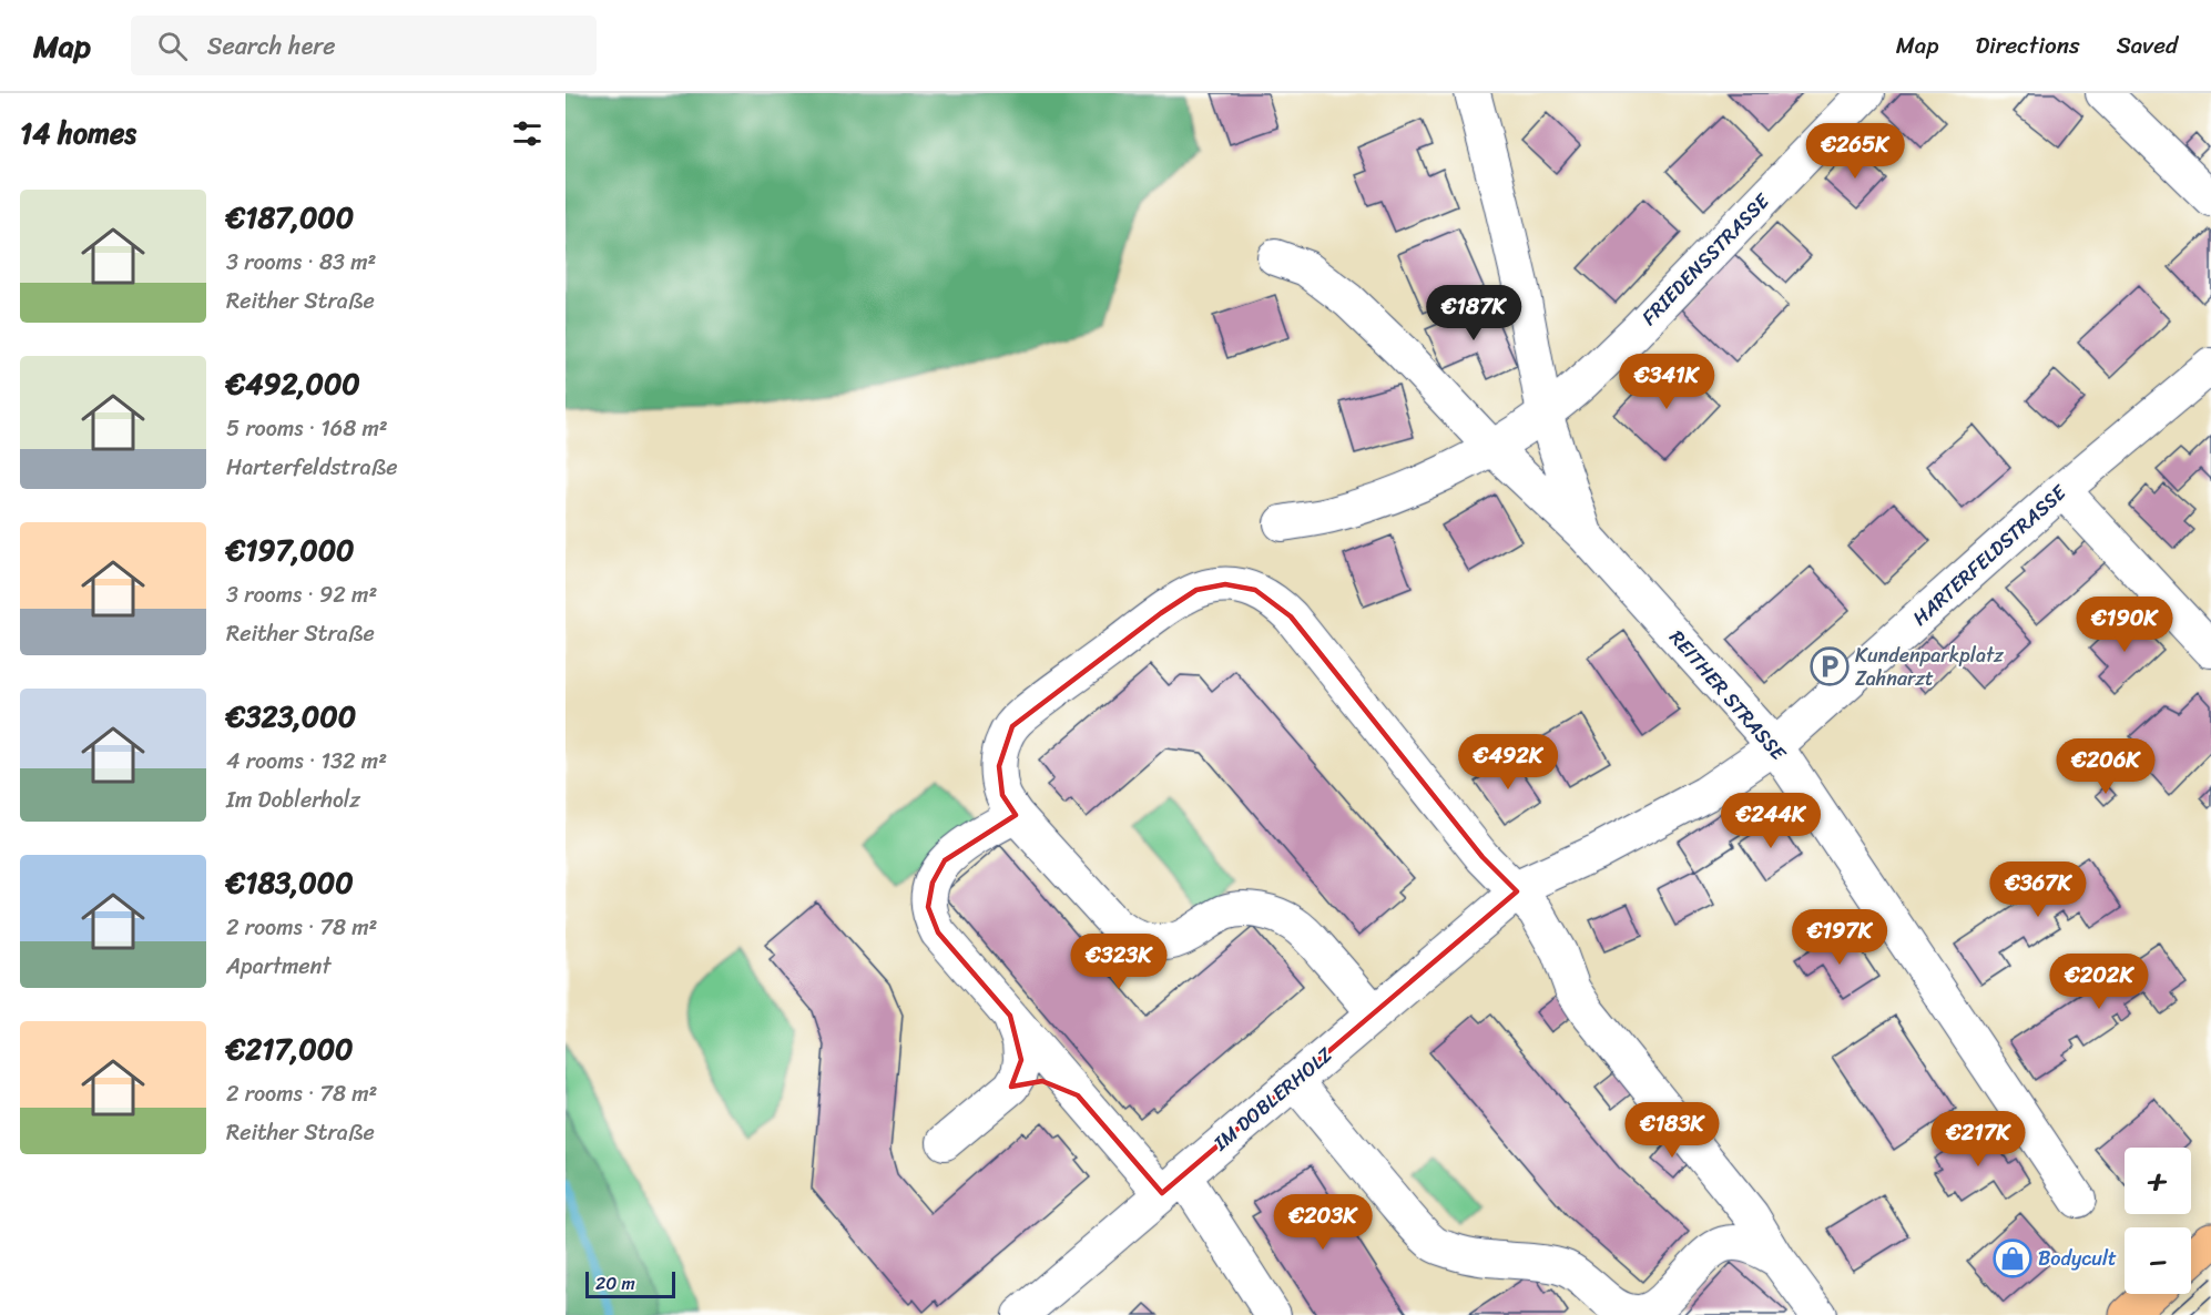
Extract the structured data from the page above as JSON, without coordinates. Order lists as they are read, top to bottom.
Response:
{
  "streets": {
    "street": [
      "FRIEDENSSTRASSE",
      "HARTERFELDSTRASSE",
      "REITHER STRASSE",
      "IM DOBLERHOLZ"
    ]
  },
  "crossings": [
    ["FRIEDENSSTRASSE", "REITHER STRASSE"],
    ["HARTERFELDSTRASSE", "REITHER STRASSE"],
    ["HARTERFELDSTRASSE", "IM DOBLERHOLZ"]
  ],
  "places": {
    "parking": ["Kundenparkplatz Zahnarzt"],
    "shop": ["Bodycult"]
  },
  "scale_bar": "20 m",
  "page": {
    "header": "Map",
    "search": "Search here",
    "nav": ["Map", "Directions", "Saved"],
    "heading": "14 homes",
    "price": [
      "€265K",
      "€187K",
      "€341K",
      "€190K",
      "€492K",
      "€206K",
      "€244K",
      "€367K",
      "€197K",
      "€323K",
      "€202K",
      "€183K",
      "€217K",
      "€203K"
    ],
    "list": [
      {
        "name": "€187,000",
        "note": "3 rooms · 83 m² · Reither Straße"
      },
      {
        "name": "€492,000",
        "note": "5 rooms · 168 m² · Harterfeldstraße"
      },
      {
        "name": "€197,000",
        "note": "3 rooms · 92 m² · Reither Straße"
      },
      {
        "name": "€323,000",
        "note": "4 rooms · 132 m² · Im Doblerholz"
      },
      {
        "name": "€183,000",
        "note": "2 rooms · 78 m² · Apartment"
      },
      {
        "name": "€217,000",
        "note": "2 rooms · 78 m² · Reither Straße"
      }
    ],
    "map_buttons": ["+", "−"],
    "scale": "20 m"
  }
}
